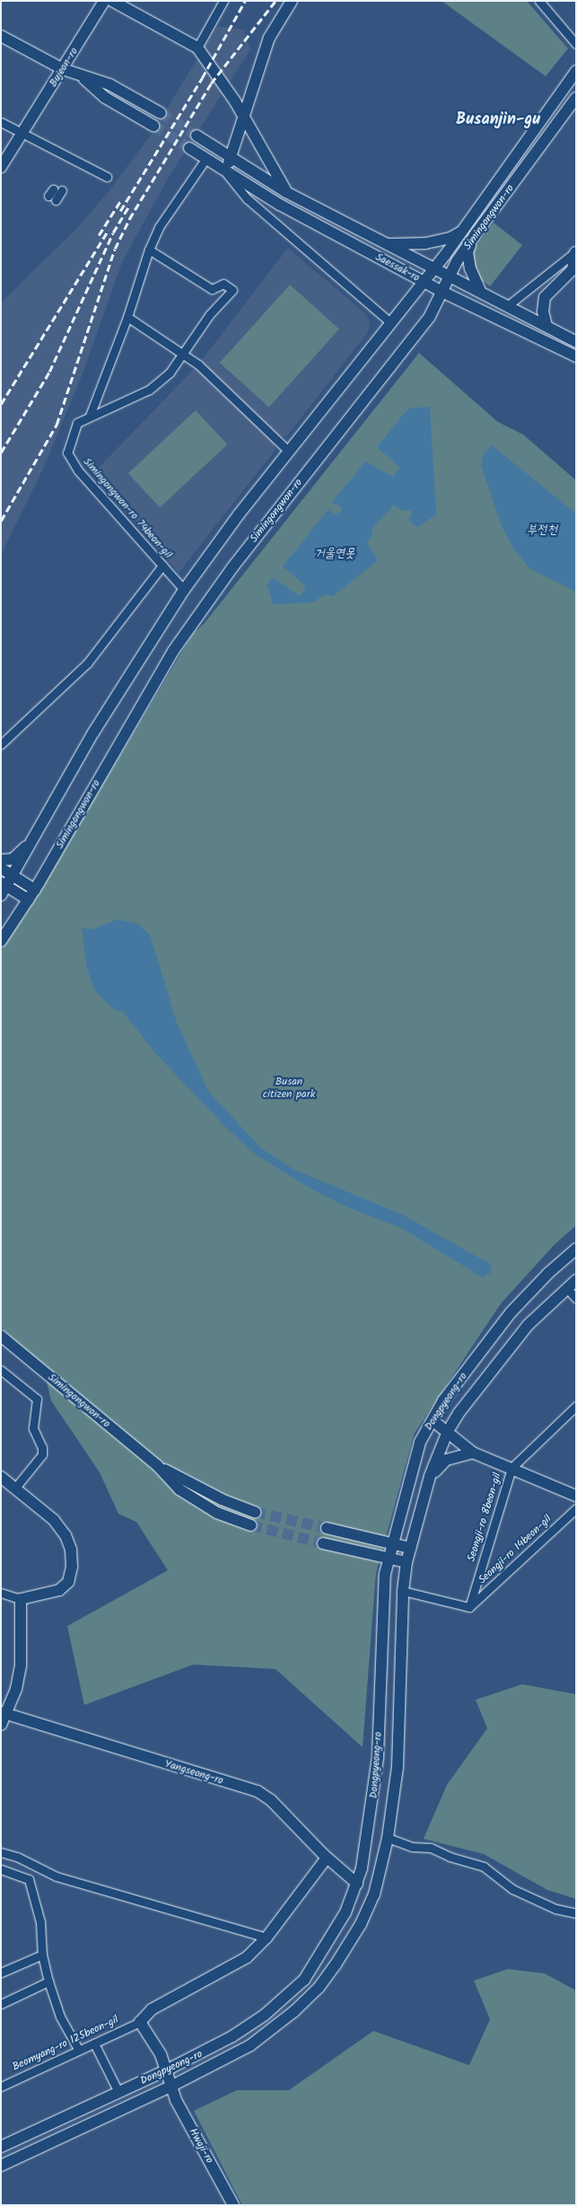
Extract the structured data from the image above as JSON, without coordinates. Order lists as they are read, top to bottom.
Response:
{
  "streets": {
    "main road": [
      "Bujeon-ro",
      "Simingongwon-ro",
      "Saessak-ro",
      "Dongpyeong-ro",
      "Yangseong-ro",
      "Hwaji-ro"
    ],
    "street": [
      "Simingongwon-ro 74beon-gil",
      "Seongji-ro 8beon-gil",
      "Seongji-ro 14beon-gil",
      "Beomyang-ro 125beon-gil"
    ]
  },
  "crossings": [
    ["Simingongwon-ro", "Saessak-ro"],
    ["Simingongwon-ro", "Simingongwon-ro 74beon-gil"],
    ["Dongpyeong-ro", "Yangseong-ro"],
    ["Dongpyeong-ro", "Hwaji-ro"],
    ["Seongji-ro 8beon-gil", "Seongji-ro 14beon-gil"],
    ["Beomyang-ro 125beon-gil", "Hwaji-ro"]
  ],
  "districts": ["Busanjin-gu"],
  "water": ["부전천", "거울연못"],
  "parks": ["Busan citizen park"]
}
